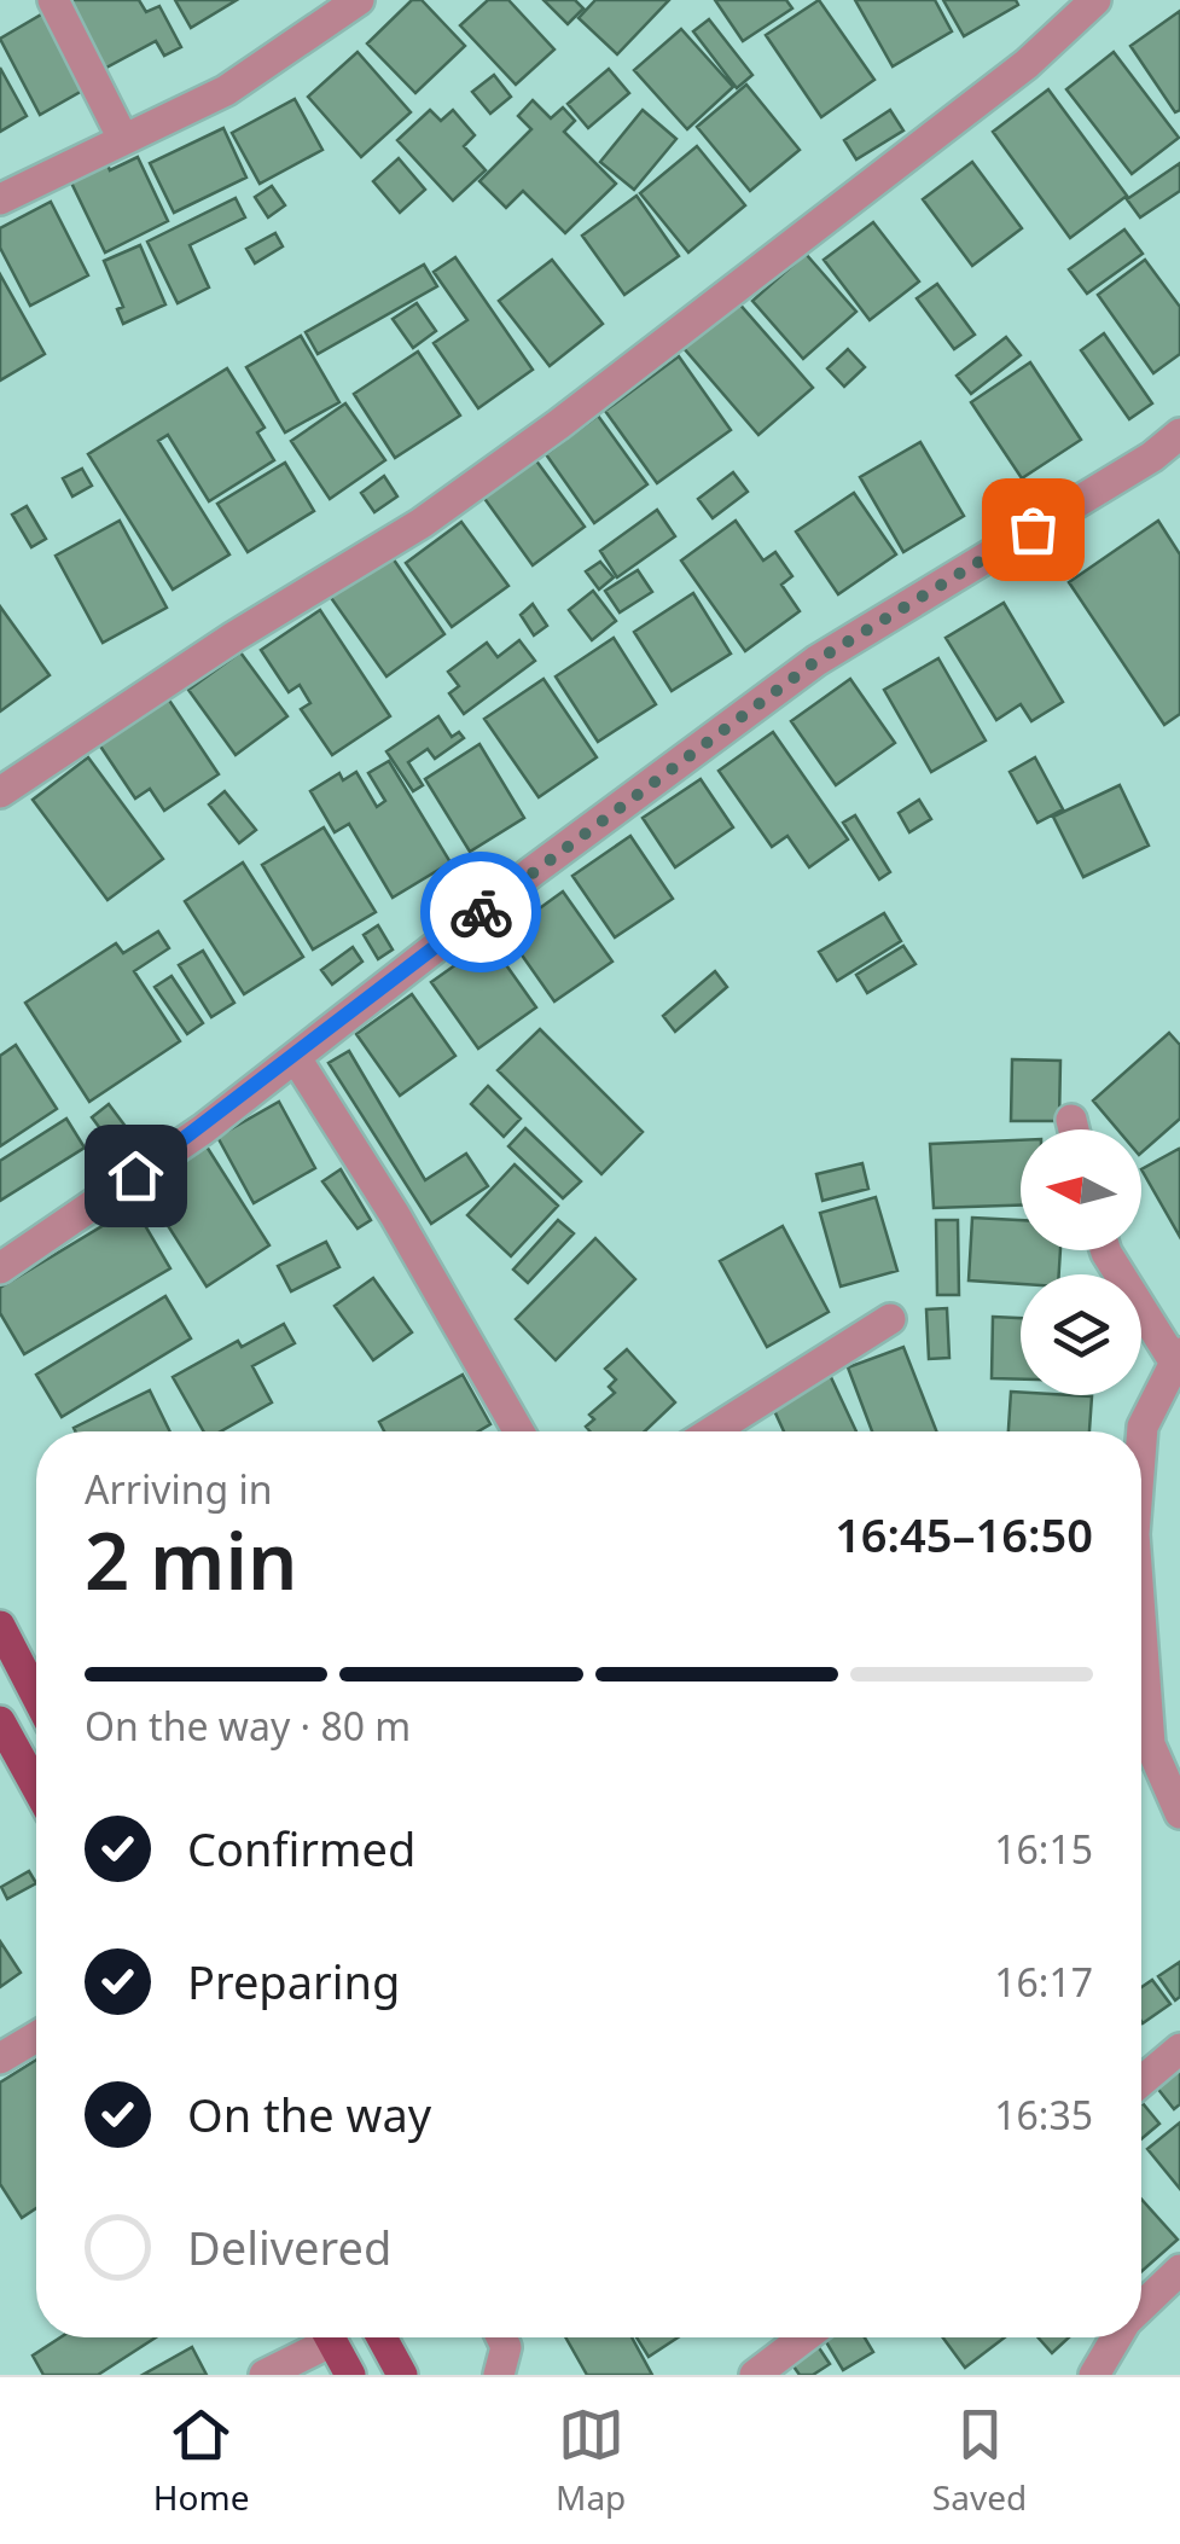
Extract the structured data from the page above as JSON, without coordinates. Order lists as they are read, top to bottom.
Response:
{
  "north": "left",
  "page": {
    "heading": ["2 min", "Arriving in", "16:45–16:50"],
    "bar": "On the way · 80 m",
    "list": [
      ["Confirmed", "16:15"],
      ["Preparing", "16:17"],
      ["On the way", "16:35"],
      "Delivered"
    ],
    "tabs": ["Home", "Map", "Saved"]
  }
}
